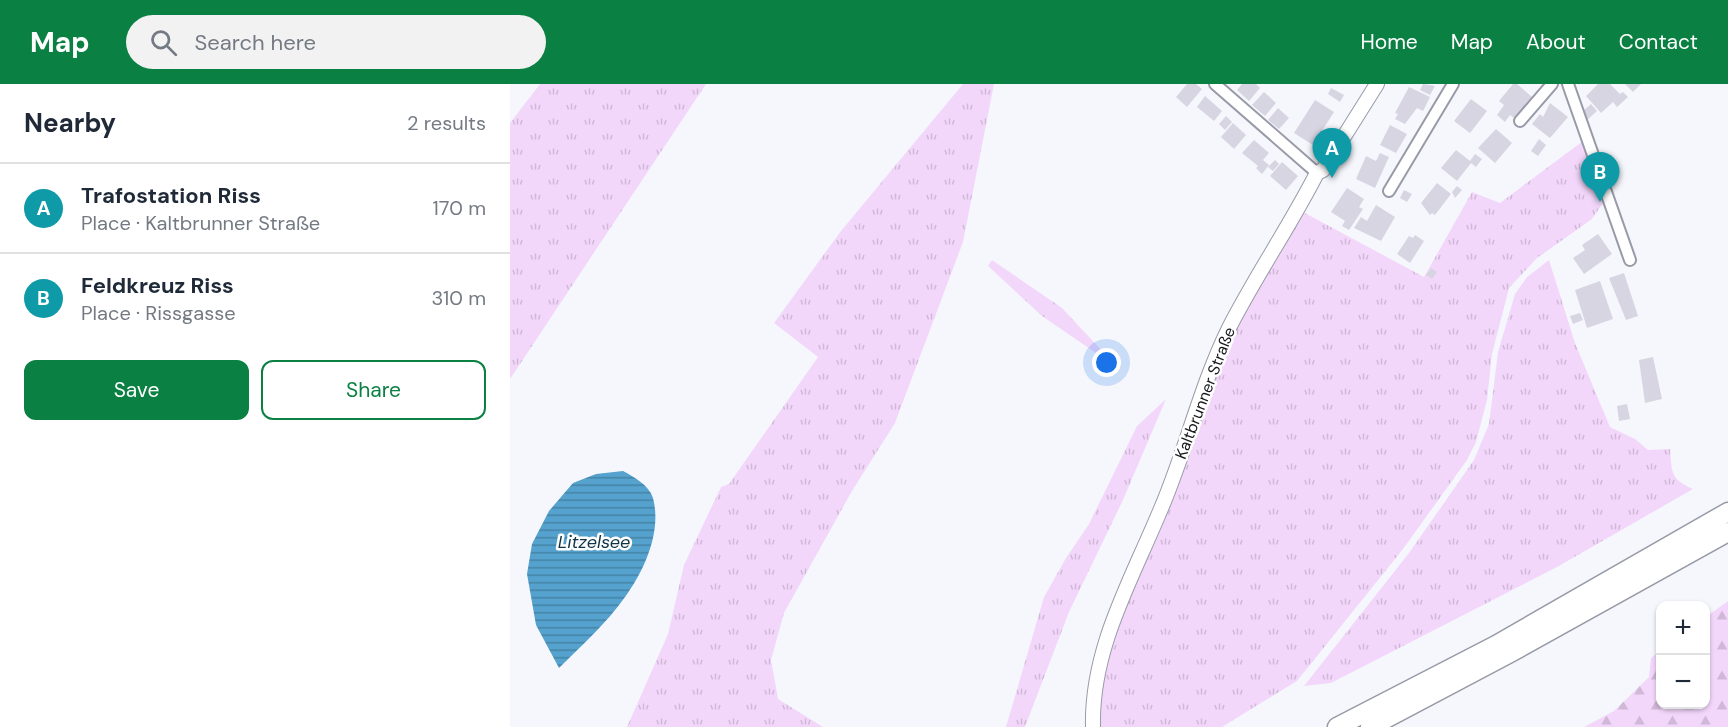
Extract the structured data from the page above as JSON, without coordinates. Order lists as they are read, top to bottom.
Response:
{
  "streets": {
    "street": ["Kaltbrunner Straße"]
  },
  "water": ["Litzelsee"],
  "page": {
    "header": "Map",
    "search": "Search here",
    "nav": [
      "Home",
      "Map",
      "About",
      "Contact"
    ],
    "heading": ["Nearby", "2 results"],
    "pins": ["A", "B"],
    "list": [
      {
        "mark": "A",
        "name": "Trafostation Riss",
        "note": "Place · Kaltbrunner Straße",
        "value": "170 m"
      },
      {
        "mark": "B",
        "name": "Feldkreuz Riss",
        "note": "Place · Rissgasse",
        "value": "310 m"
      }
    ],
    "buttons": ["Save", "Share"],
    "map_buttons": ["+", "−"]
  }
}
